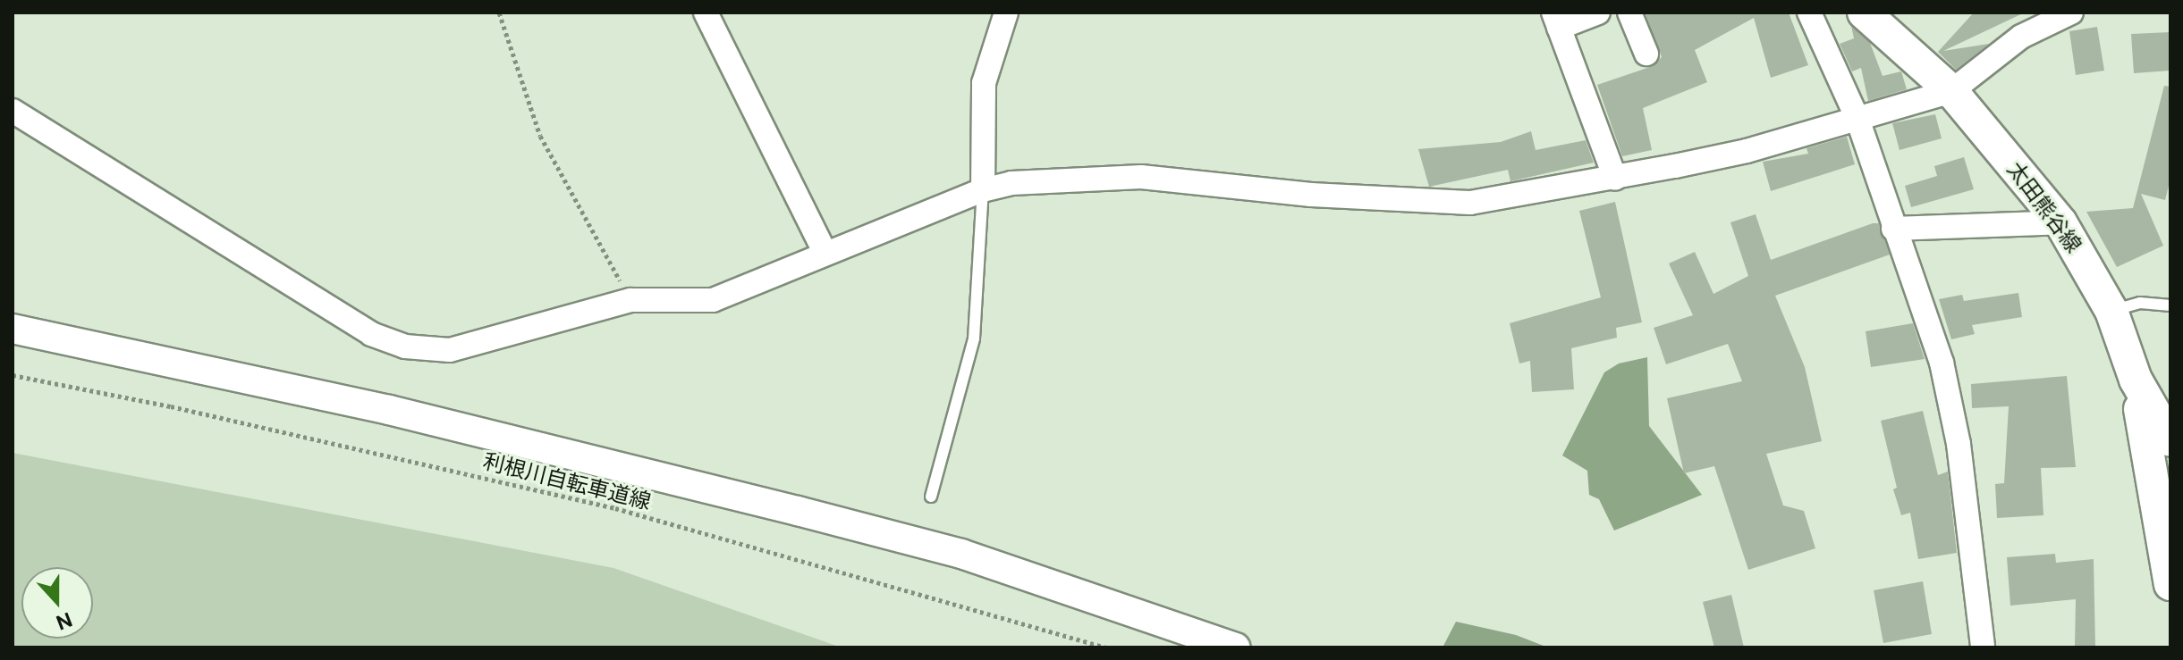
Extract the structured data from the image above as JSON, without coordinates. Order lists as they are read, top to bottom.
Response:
{
  "streets": {
    "main road": ["太田熊谷線"],
    "path": ["利根川自転車道線"]
  },
  "north": "bottom"
}
